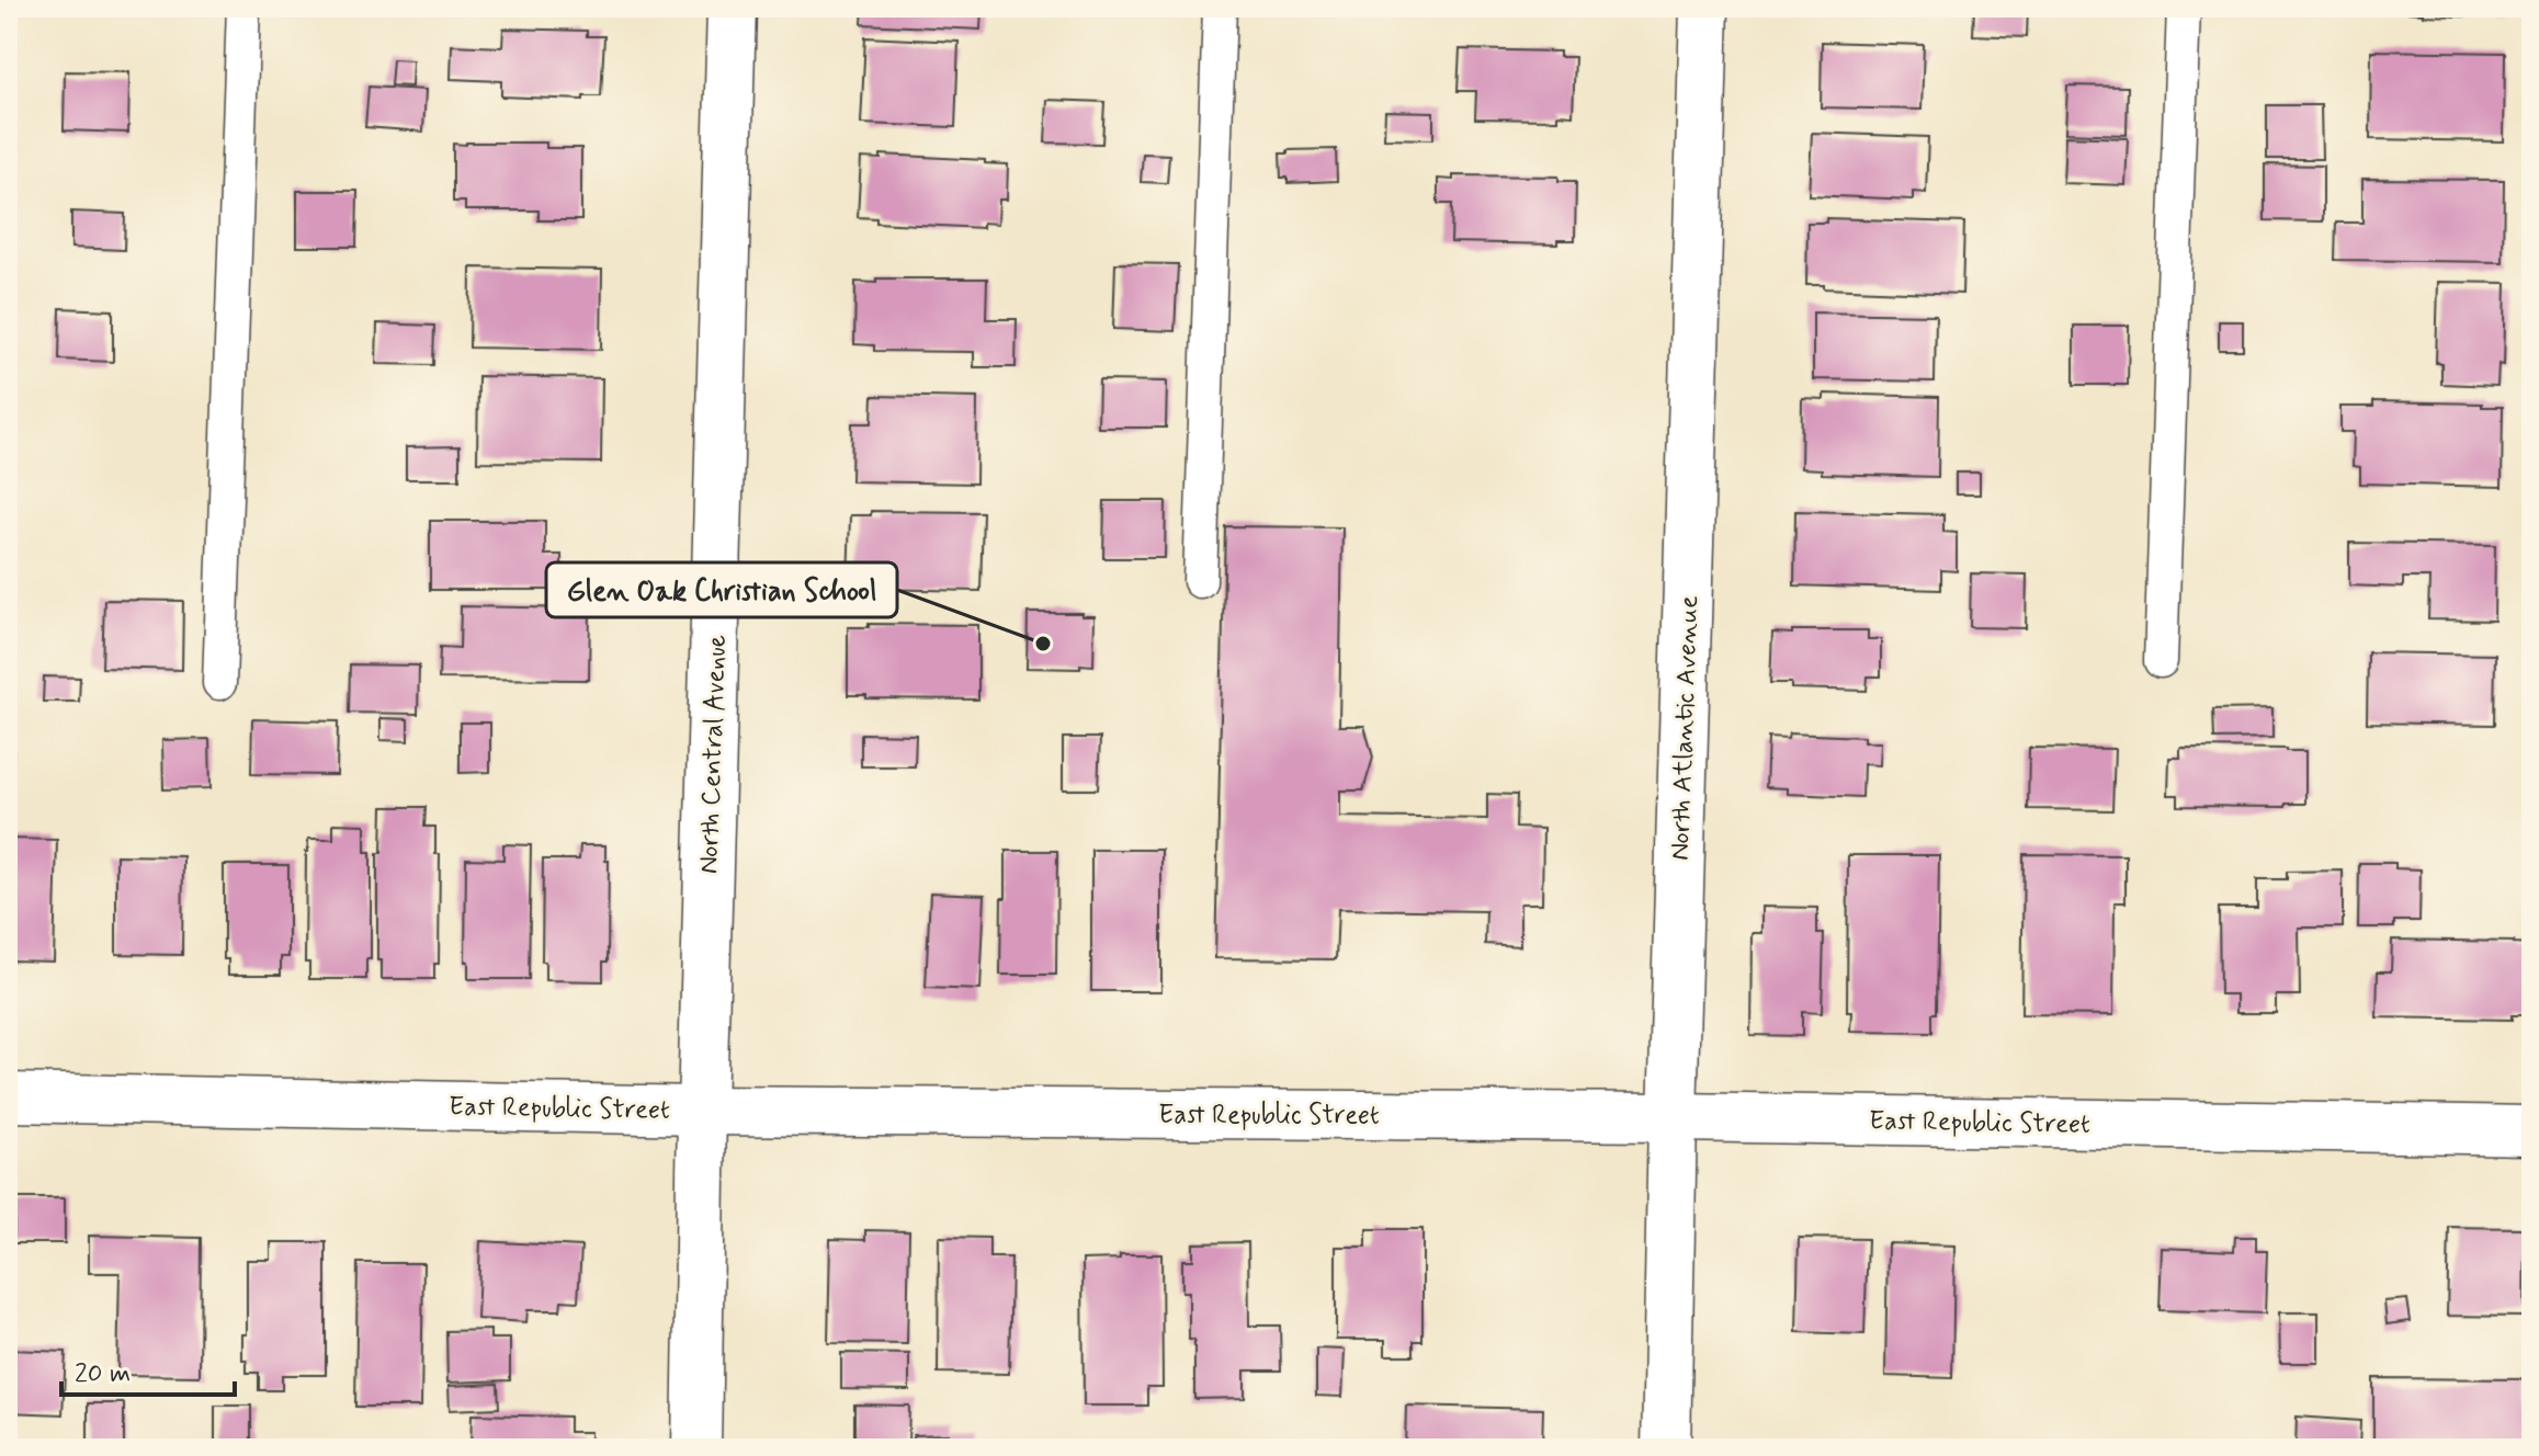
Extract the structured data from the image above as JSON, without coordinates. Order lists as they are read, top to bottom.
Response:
{
  "streets": {
    "street": ["North Atlantic Avenue", "North Central Avenue", "East Republic Street"]
  },
  "crossings": [
    ["North Atlantic Avenue", "East Republic Street"],
    ["North Central Avenue", "East Republic Street"]
  ],
  "places": ["Glen Oak Christian School"],
  "scale_bar": "20 m"
}
